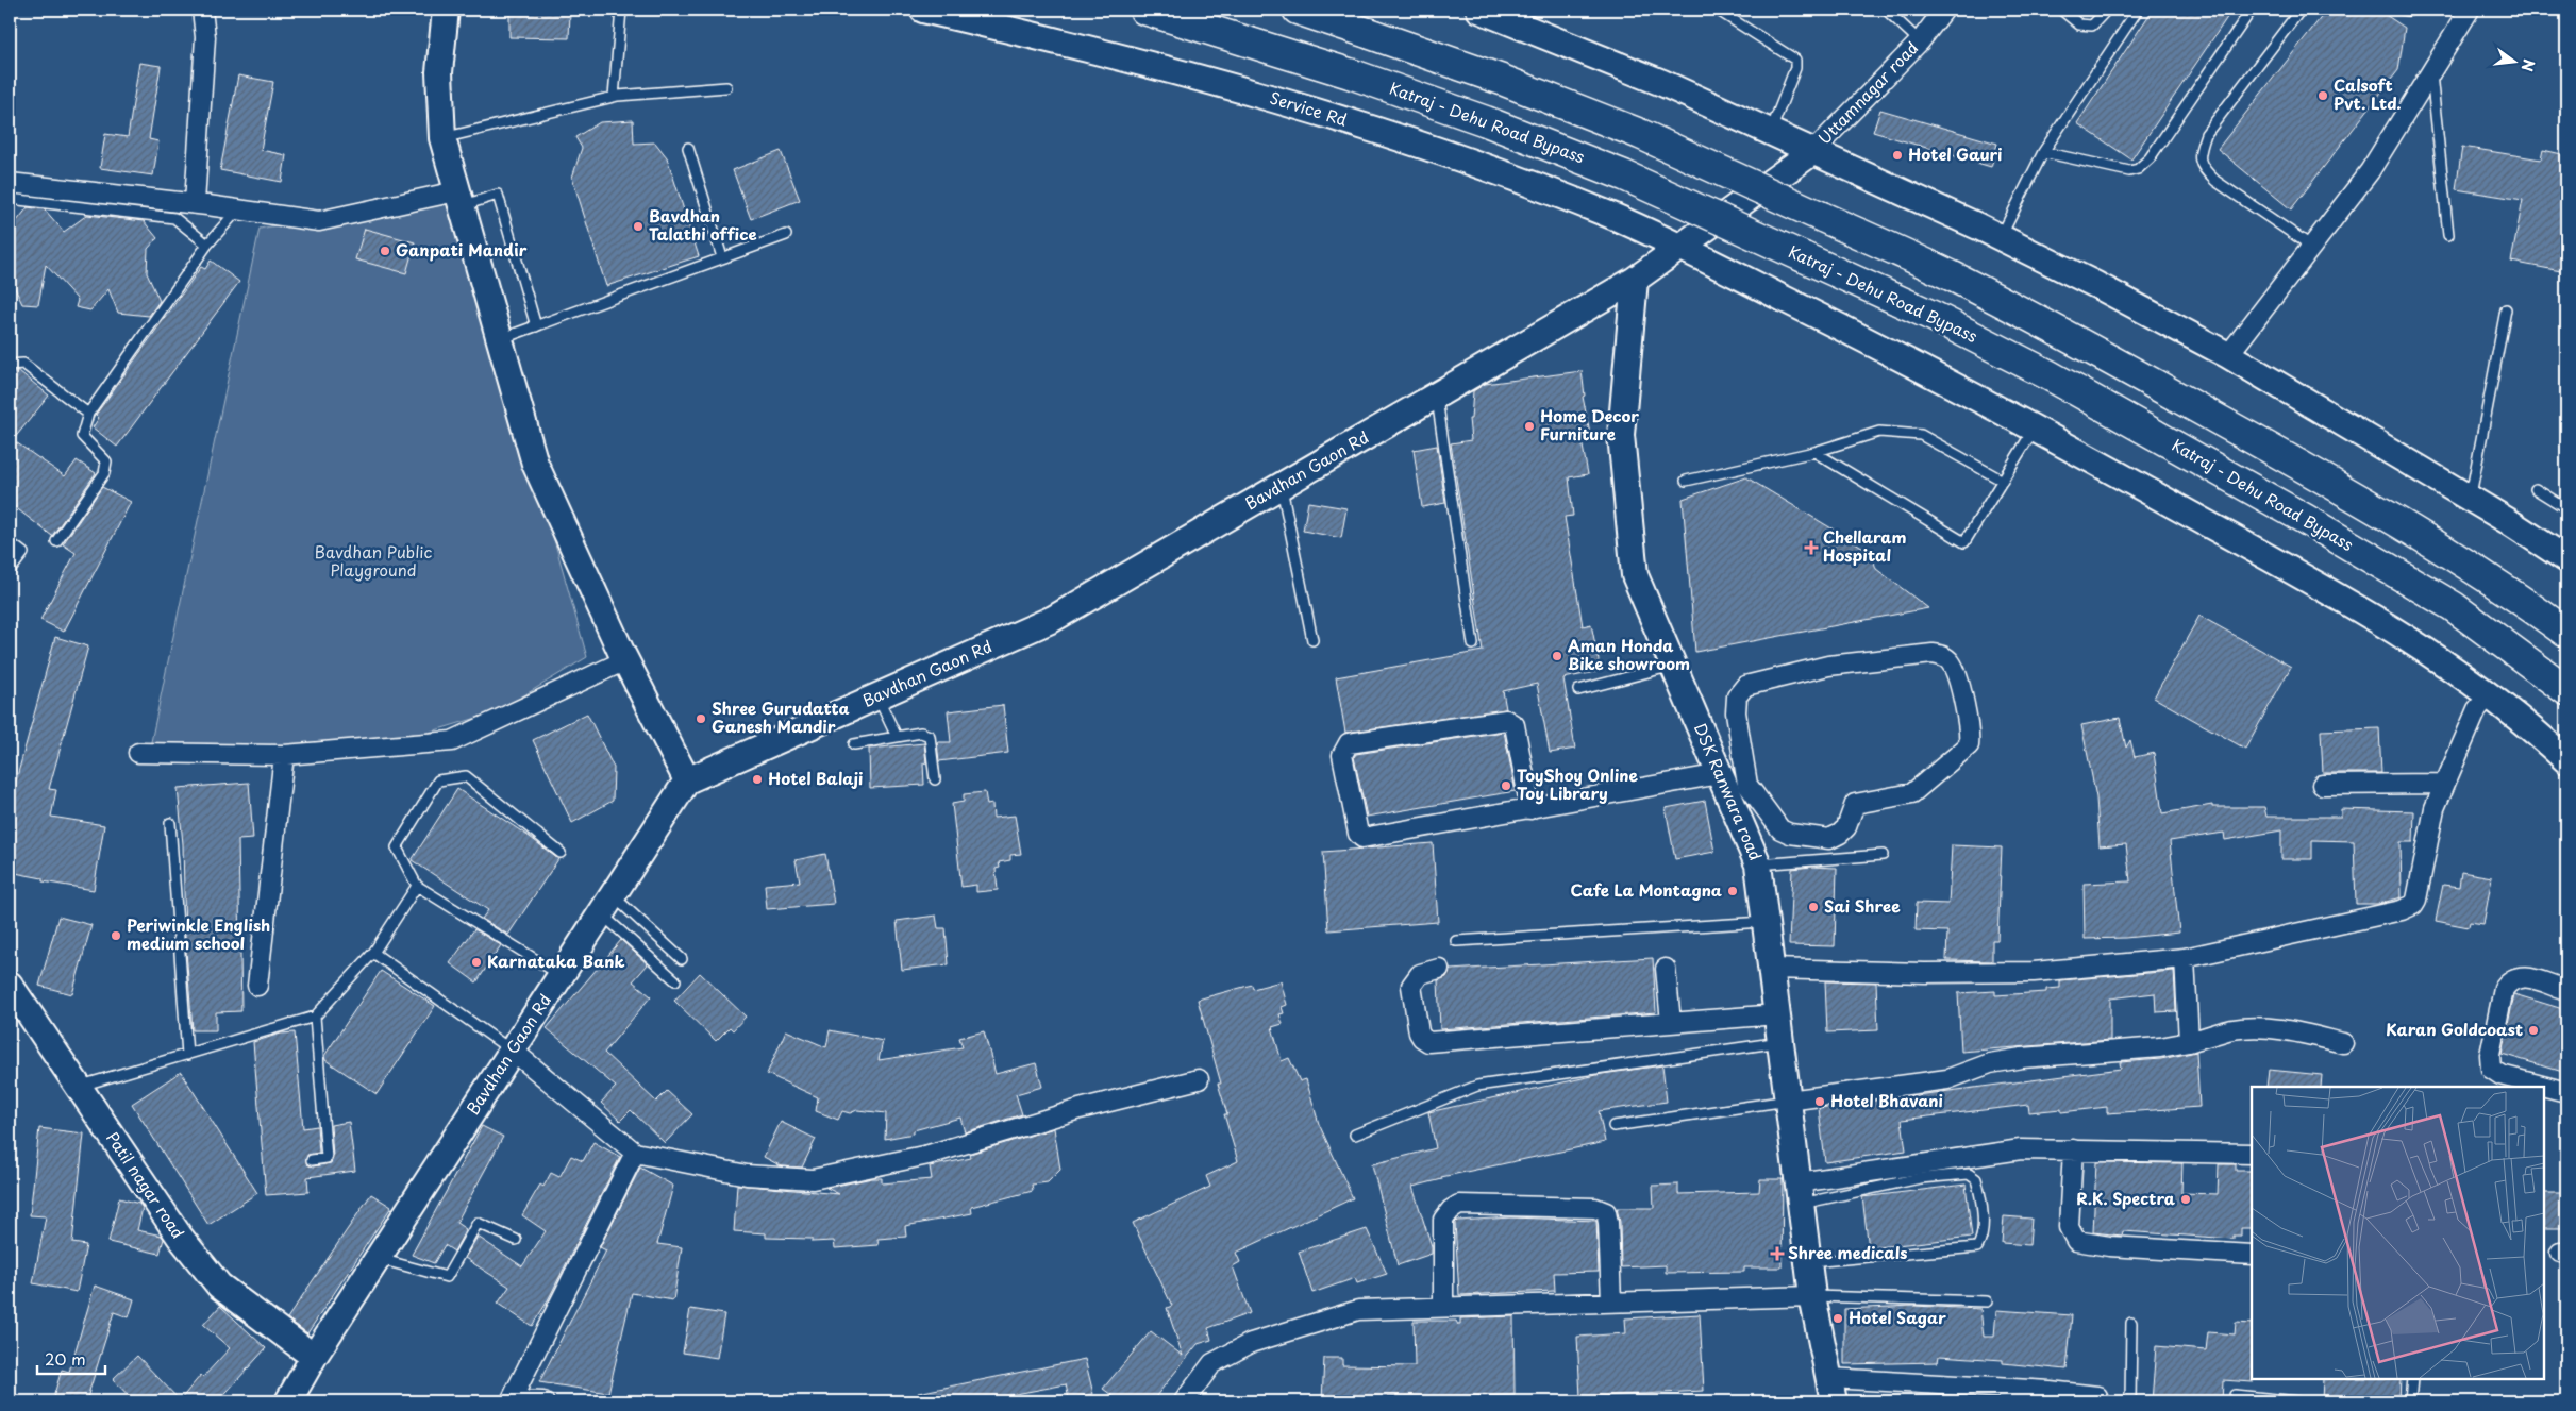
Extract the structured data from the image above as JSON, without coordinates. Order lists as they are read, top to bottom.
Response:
{
  "streets": {
    "highway": ["Katraj - Dehu Road Bypass"],
    "street": [
      "Uttamnagar road",
      "Service Rd",
      "Bavdhan Gaon Rd",
      "DSK Ranwara road",
      "Patil nagar road"
    ]
  },
  "crossings": [
    ["Bavdhan Gaon Rd", "DSK Ranwara road"],
    ["Bavdhan Gaon Rd", "Patil nagar road"]
  ],
  "parks": ["Bavdhan Public Playground"],
  "places": {
    "other": [
      "Calsoft Pvt. Ltd.",
      "Hotel Gauri",
      "Bavdhan Talathi office",
      "Ganpati Mandir",
      "Home Decor Furniture",
      "Aman Honda Bike showroom",
      "Shree Gurudatta Ganesh Mandir",
      "Hotel Balaji",
      "ToyShoy Online Toy Library",
      "Cafe La Montagna",
      "Sai Shree",
      "Periwinkle English medium school",
      "Karnataka Bank",
      "Karan Goldcoast",
      "Hotel Bhavani",
      "R.K. Spectra",
      "Hotel Sagar"
    ],
    "health": ["Chellaram Hospital", "Shree medicals"]
  },
  "scale_bar": "20 m",
  "north": "right"
}
